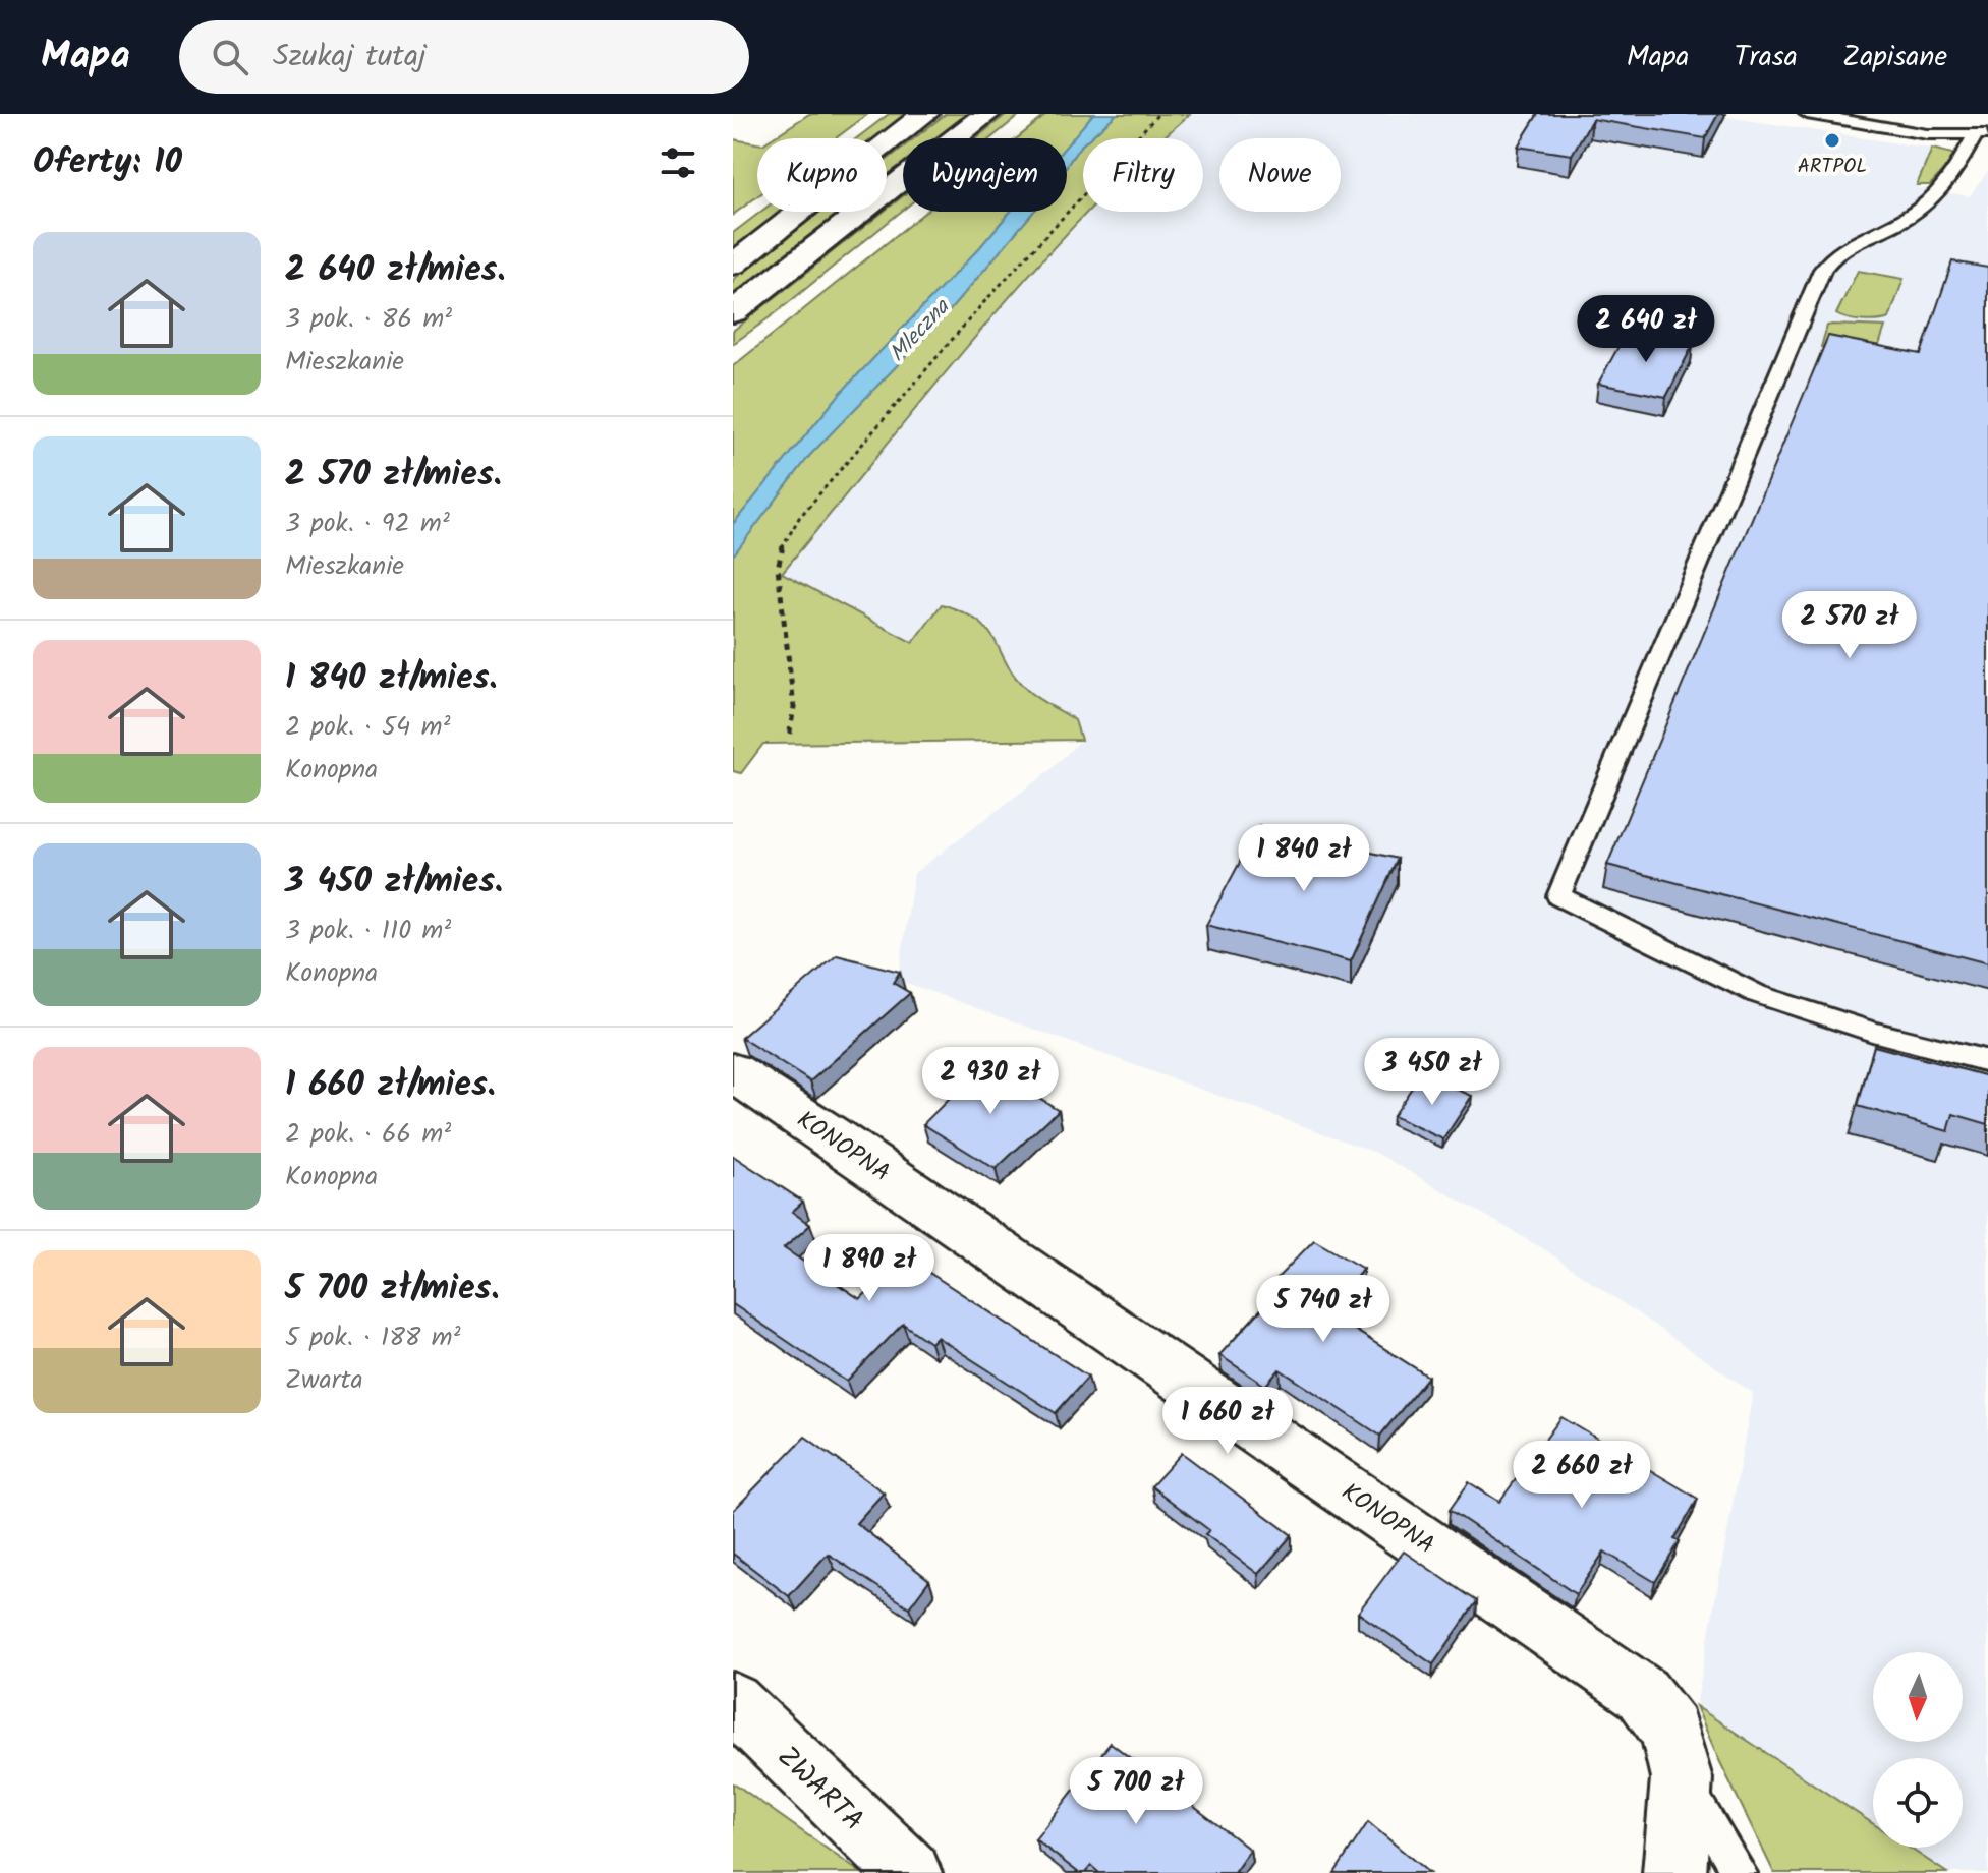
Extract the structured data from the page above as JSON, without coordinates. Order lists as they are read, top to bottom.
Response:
{
  "streets": {
    "street": ["KONOPNA", "ZWARTA"]
  },
  "water": ["Mleczna"],
  "places": ["ARTPOL"],
  "north": "bottom",
  "page": {
    "header": "Mapa",
    "search": "Szukaj tutaj",
    "nav": ["Mapa", "Trasa", "Zapisane"],
    "heading": "Oferty: 10",
    "chip": [
      "Kupno",
      "Wynajem",
      "Filtry",
      "Nowe"
    ],
    "list": [
      {
        "name": "2 640 zł/mies.",
        "note": "3 pok. · 86 m² · Mieszkanie"
      },
      {
        "name": "2 570 zł/mies.",
        "note": "3 pok. · 92 m² · Mieszkanie"
      },
      {
        "name": "1 840 zł/mies.",
        "note": "2 pok. · 54 m² · Konopna"
      },
      {
        "name": "3 450 zł/mies.",
        "note": "3 pok. · 110 m² · Konopna"
      },
      {
        "name": "1 660 zł/mies.",
        "note": "2 pok. · 66 m² · Konopna"
      },
      {
        "name": "5 700 zł/mies.",
        "note": "5 pok. · 188 m² · Zwarta"
      }
    ],
    "price": [
      "2 640 zł",
      "2 570 zł",
      "1 840 zł",
      "3 450 zł",
      "2 930 zł",
      "1 890 zł",
      "5 740 zł",
      "1 660 zł",
      "2 660 zł",
      "5 700 zł"
    ]
  }
}
